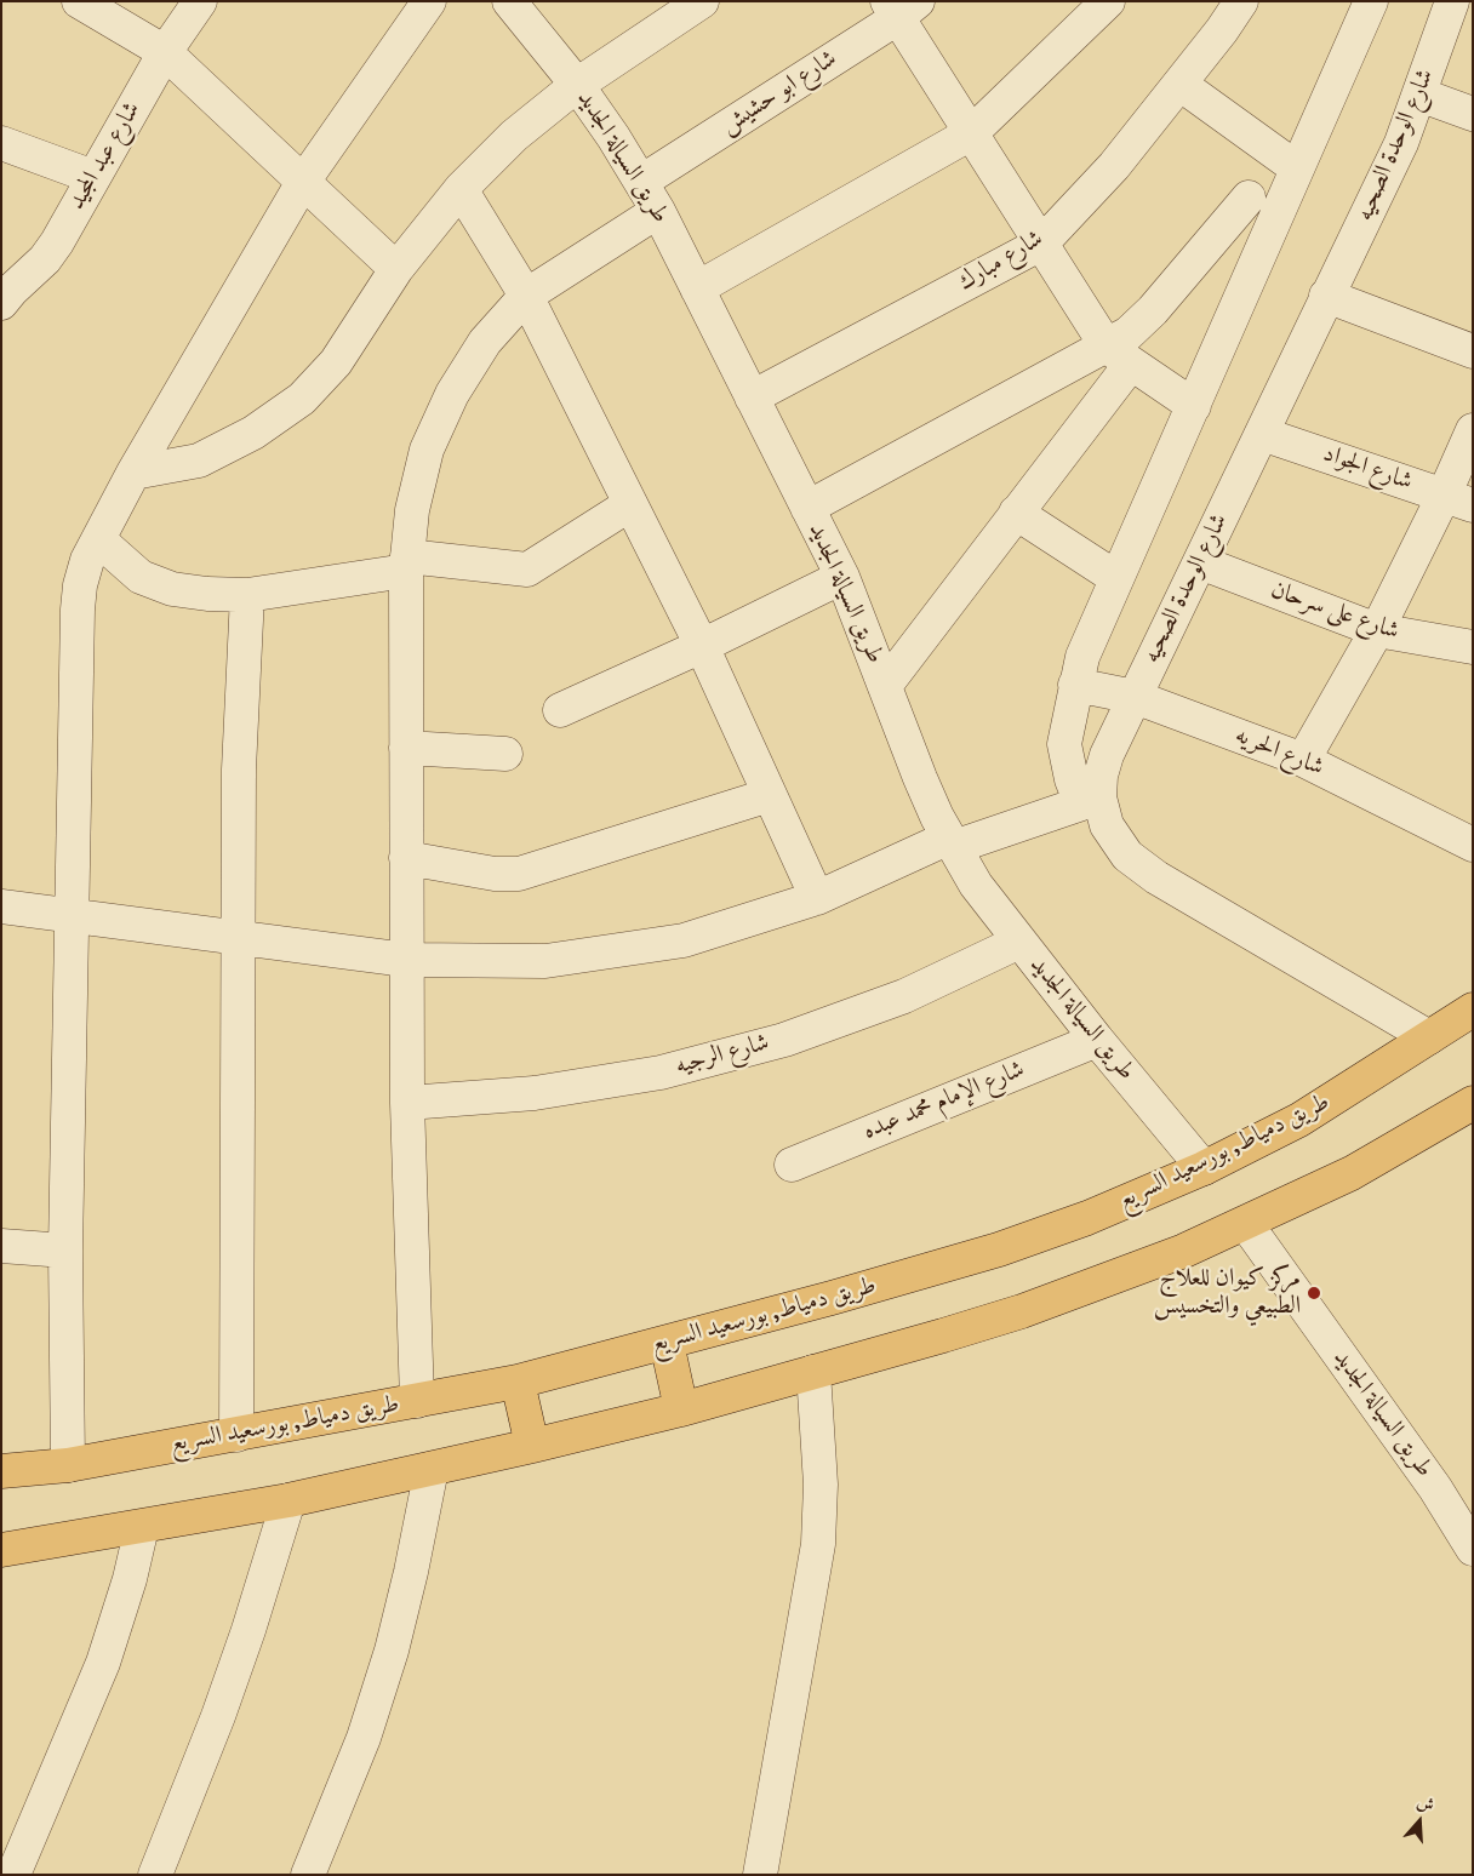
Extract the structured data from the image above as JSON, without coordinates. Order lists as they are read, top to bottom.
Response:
{
  "streets": {
    "highway": ["طريق دمياط, بورسعيد السريع"],
    "street": [
      "شارع ابو حشيش",
      "شارع الوحدة الصحيه",
      "شارع عبد المجيد",
      "طريق السيالة الجديد",
      "شارع مبارك",
      "شارع الجواد",
      "شارع على سرحان",
      "شارع الحريه",
      "شارع الرجيه",
      "شارع الإمام محمد عبده"
    ]
  },
  "crossings": [
    ["شارع ابو حشيش", "طريق السيالة الجديد"],
    ["شارع الوحدة الصحيه", "شارع الجواد"],
    ["شارع الوحدة الصحيه", "شارع على سرحان"],
    ["شارع الوحدة الصحيه", "شارع الحريه"],
    ["شارع الوحدة الصحيه", "طريق دمياط, بورسعيد السريع"],
    ["طريق السيالة الجديد", "شارع مبارك"],
    ["طريق السيالة الجديد", "شارع الرجيه"],
    ["طريق السيالة الجديد", "شارع الإمام محمد عبده"],
    ["طريق السيالة الجديد", "طريق دمياط, بورسعيد السريع"]
  ],
  "places": ["مركز كيوان للعلاج الطبيعي والتخسيس"],
  "north": "top"
}
